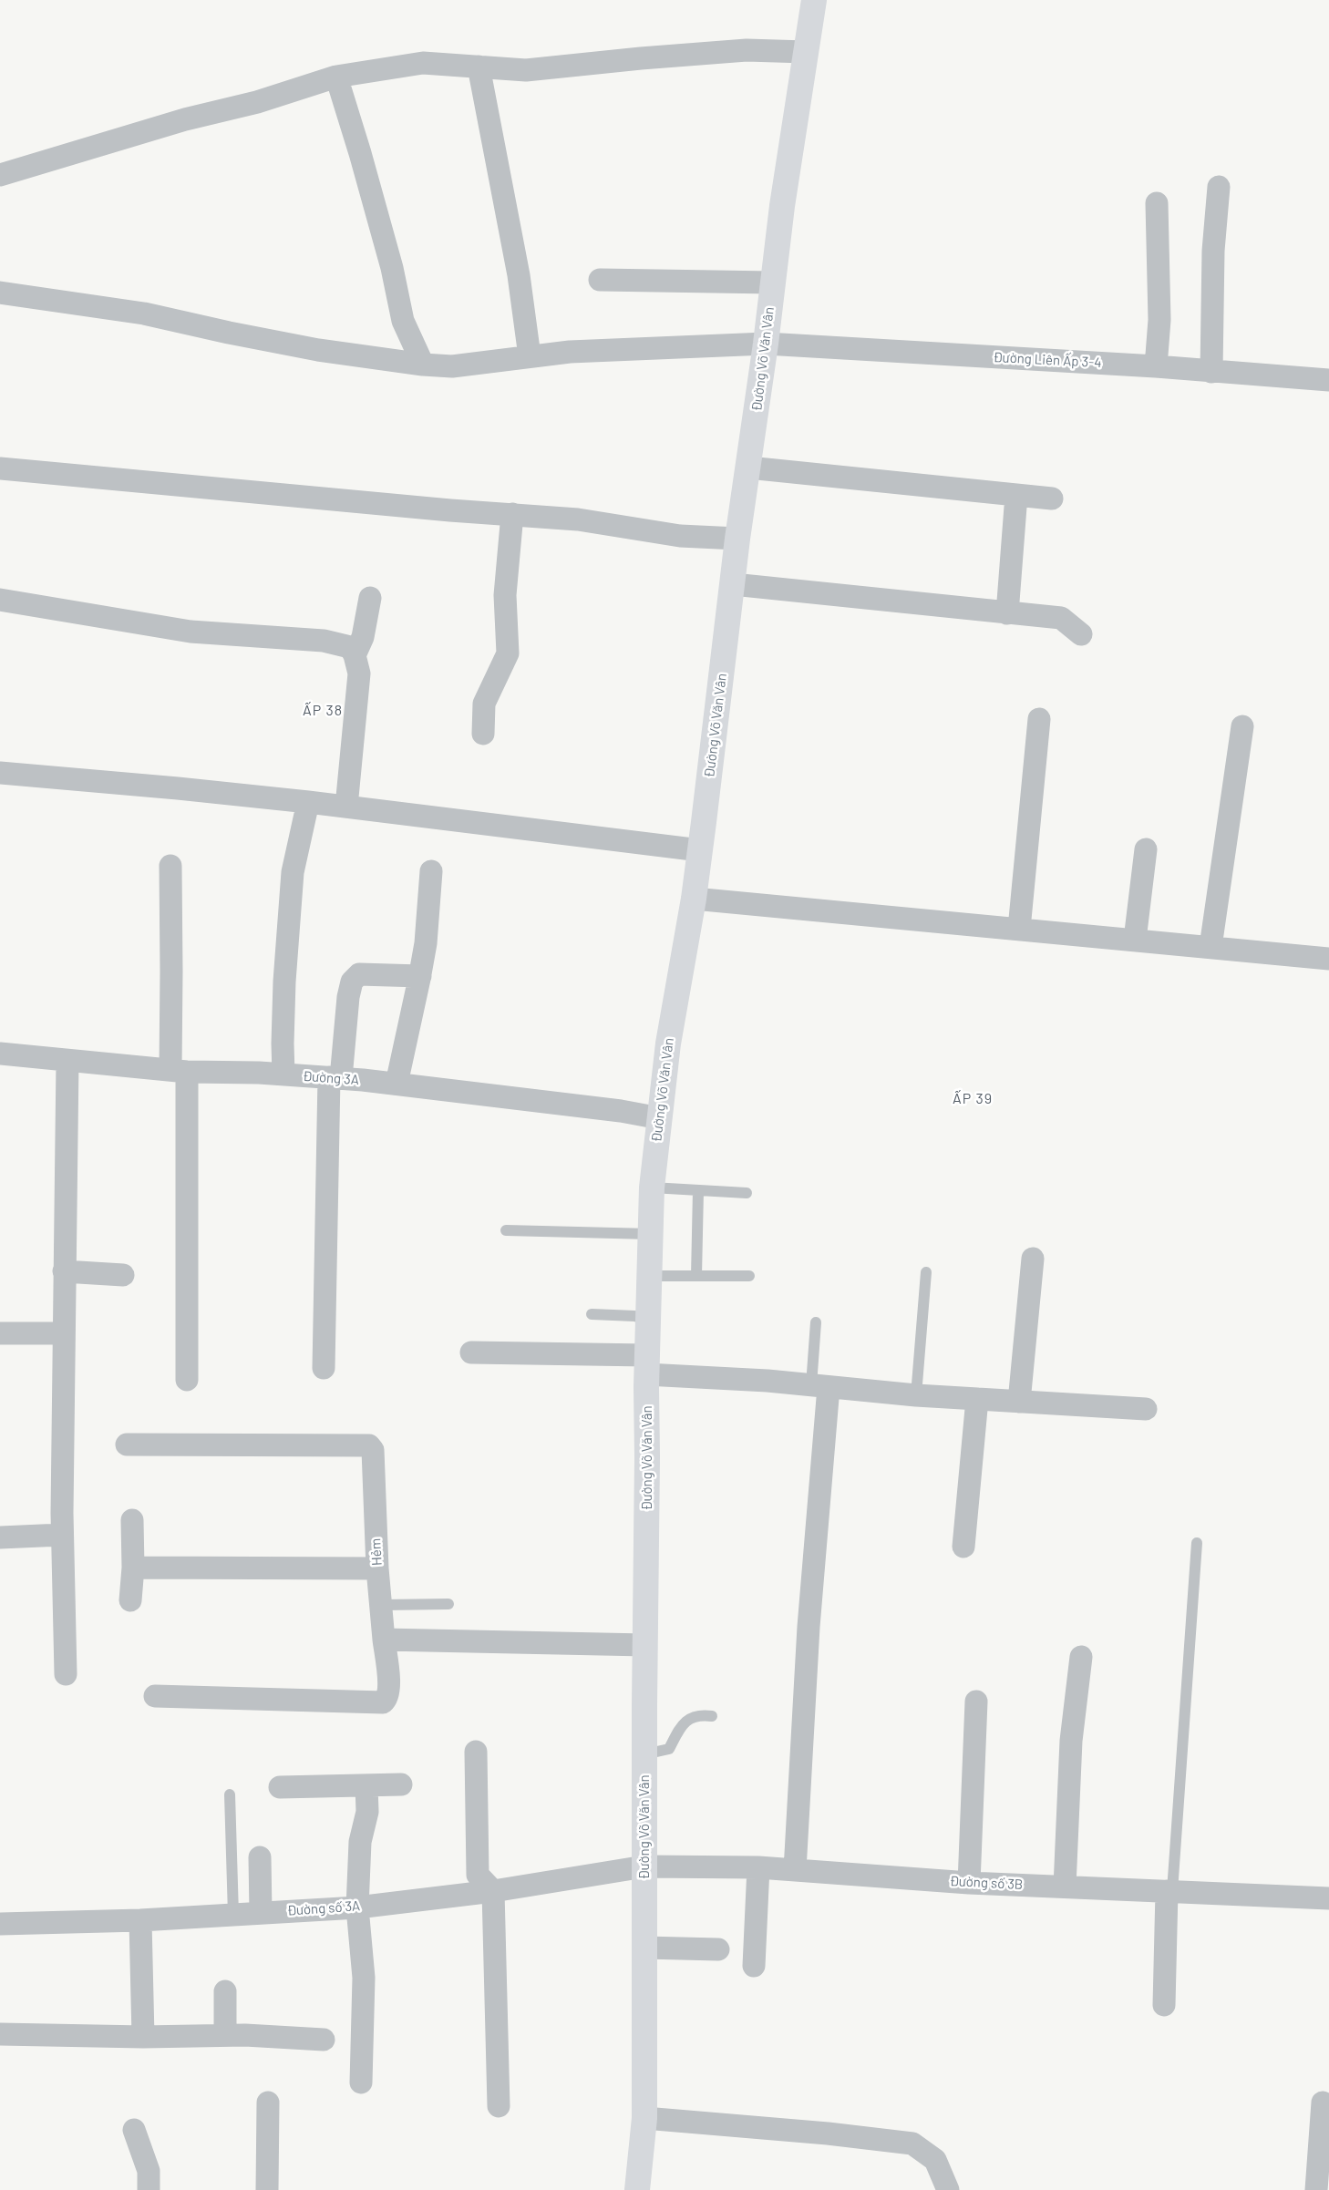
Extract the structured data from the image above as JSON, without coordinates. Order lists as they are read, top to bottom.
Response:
{
  "streets": {
    "street": [
      "Đường Võ Văn Vân",
      "Đường Liên Ấp 3-4",
      "Đường 3A",
      "Hẻm",
      "Đường số 3B",
      "Đường số 3A"
    ]
  },
  "crossings": [
    ["Đường Võ Văn Vân", "Đường Liên Ấp 3-4"],
    ["Đường Võ Văn Vân", "Đường 3A"],
    ["Đường Võ Văn Vân", "Đường số 3B"],
    ["Đường Võ Văn Vân", "Đường số 3A"],
    ["Đường số 3B", "Đường số 3A"]
  ],
  "districts": ["ẤP 38", "ẤP 39"]
}
